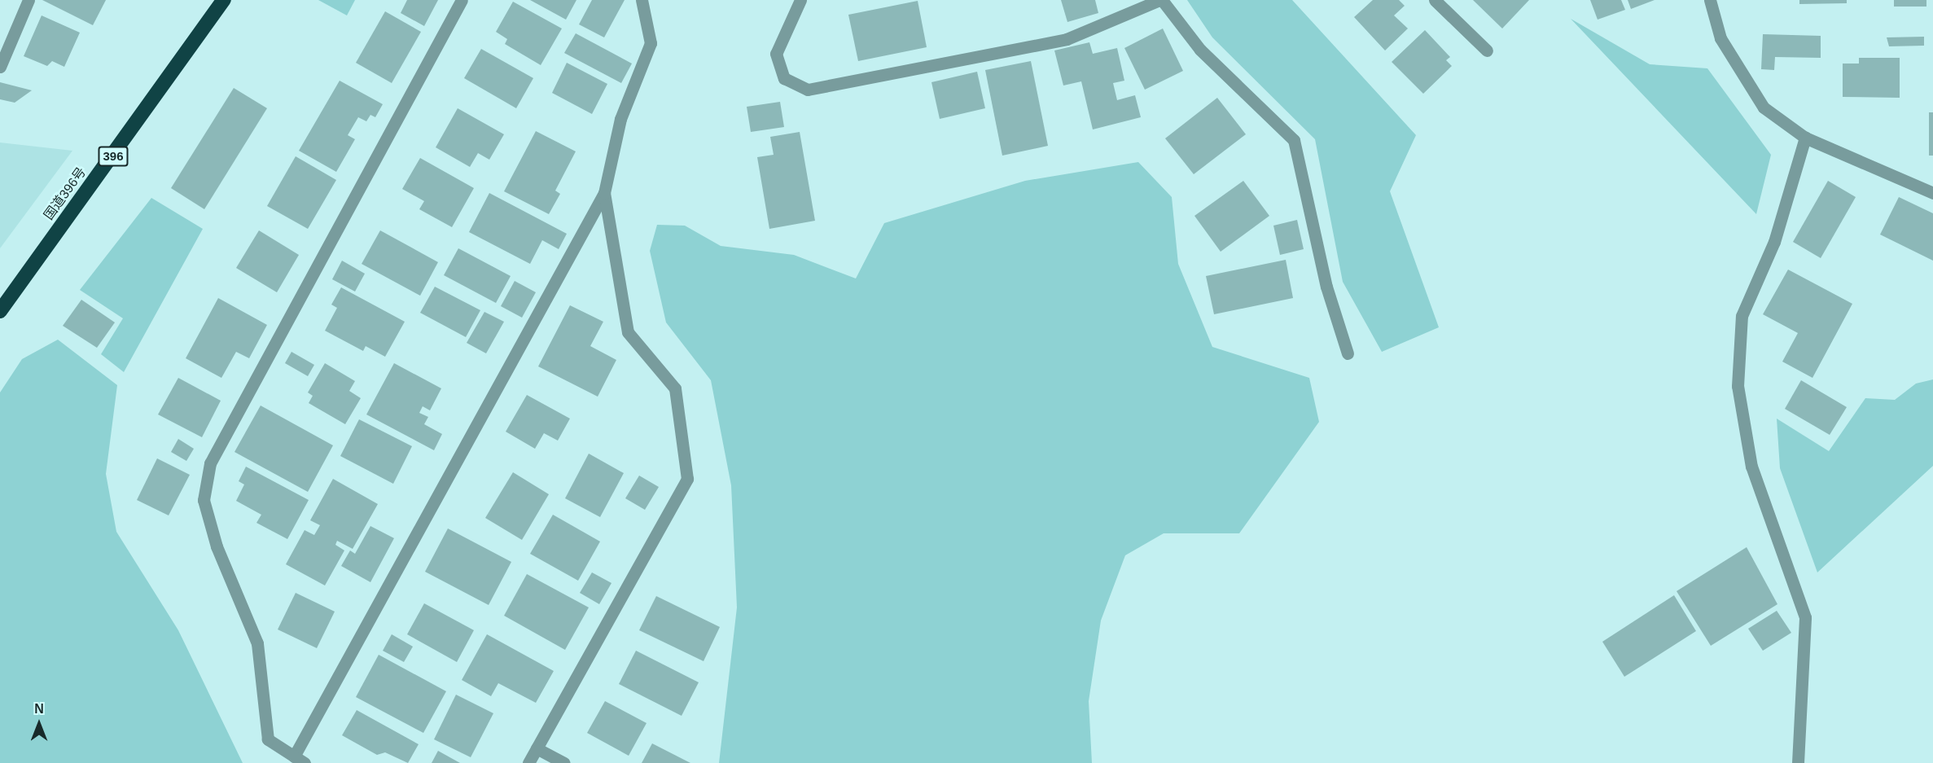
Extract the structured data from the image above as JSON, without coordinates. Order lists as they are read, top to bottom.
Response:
{
  "streets": {
    "highway": ["396", "国道396号"]
  },
  "north": "top"
}
